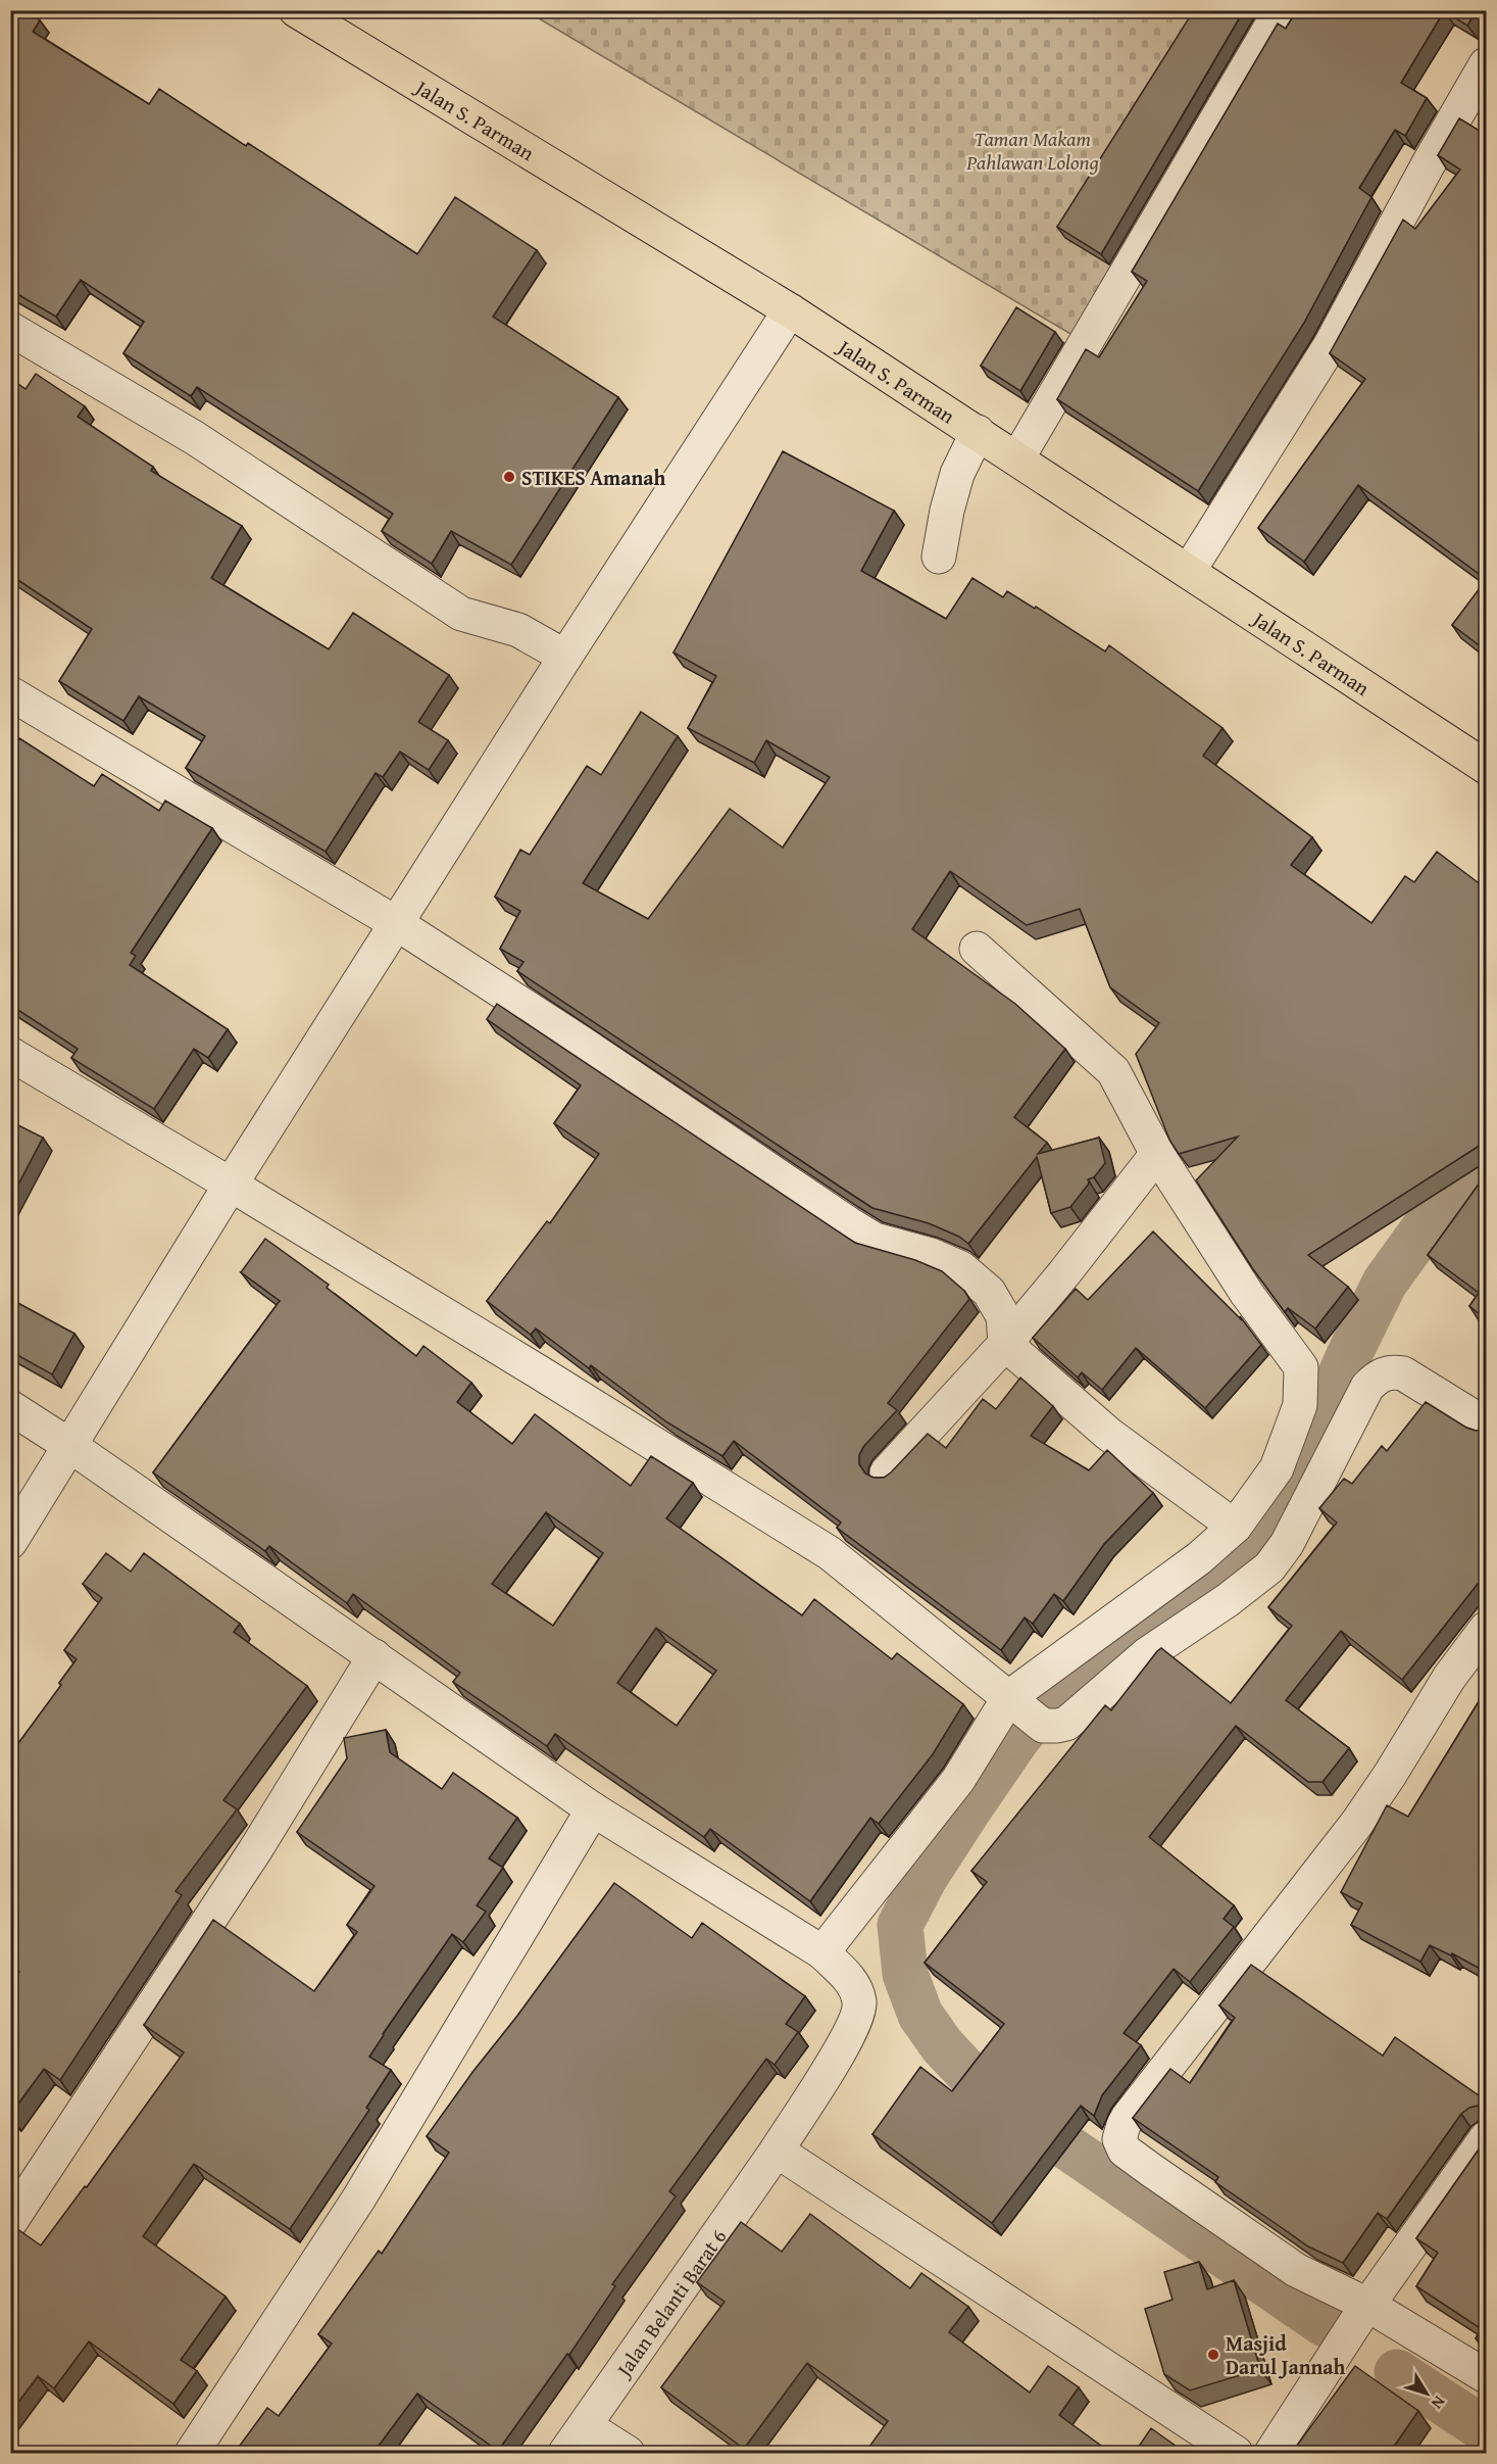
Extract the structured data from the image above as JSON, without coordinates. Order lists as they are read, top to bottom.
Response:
{
  "streets": {
    "main road": ["Jalan S. Parman"],
    "street": ["Jalan Belanti Barat 6"]
  },
  "parks": ["Taman Makam Pahlawan Lolong"],
  "places": ["STIKES Amanah", "Masjid Darul Jannah"],
  "north": "bottom right"
}
